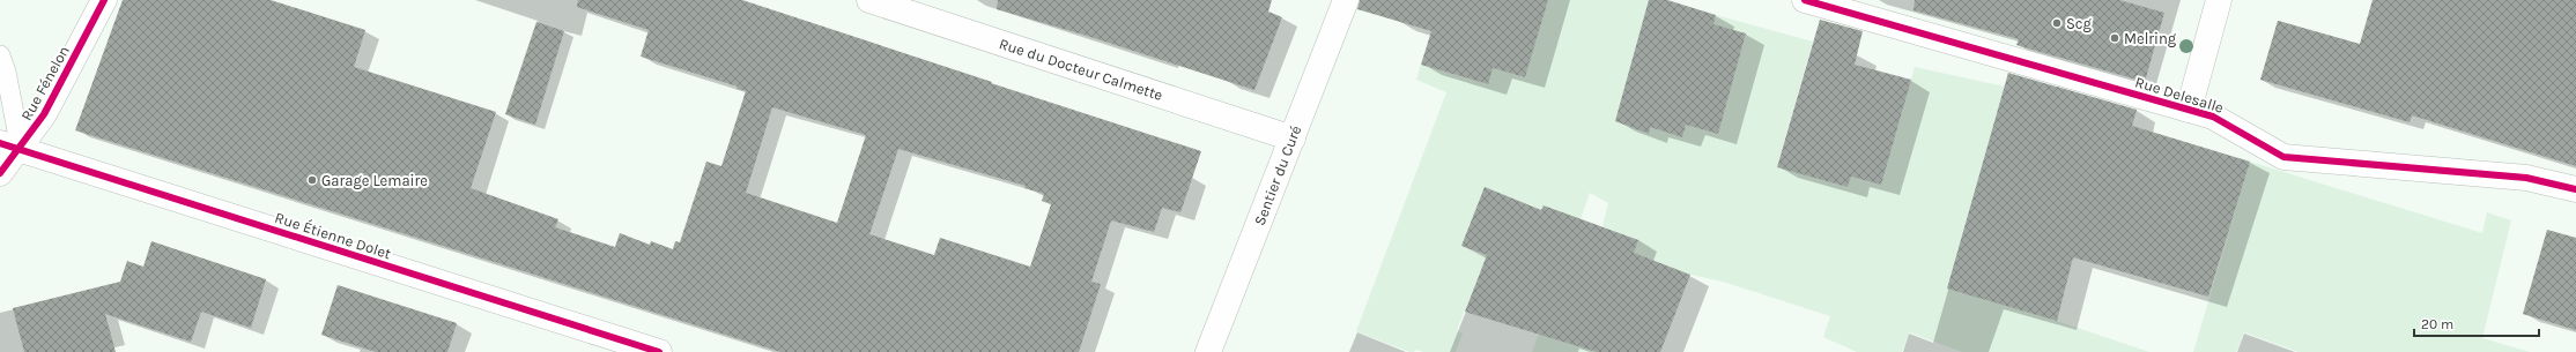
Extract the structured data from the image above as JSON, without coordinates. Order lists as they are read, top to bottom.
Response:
{
  "streets": {
    "street": [
      "Rue du Docteur Calmette",
      "Rue Fénelon",
      "Rue Delesalle",
      "Sentier du Curé",
      "Rue Étienne Dolet"
    ]
  },
  "crossings": [
    ["Rue du Docteur Calmette", "Sentier du Curé"],
    ["Rue Fénelon", "Rue Étienne Dolet"]
  ],
  "places": ["Scg", "Melring", "Garage Lemaire"],
  "scale_bar": "20 m"
}
